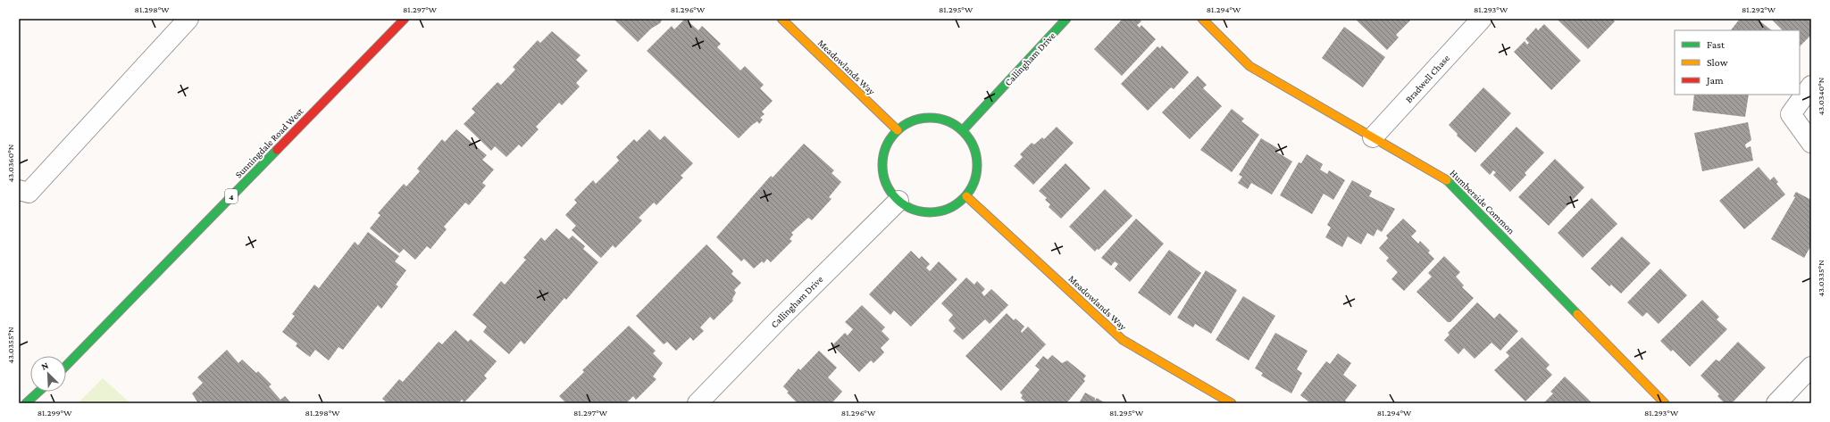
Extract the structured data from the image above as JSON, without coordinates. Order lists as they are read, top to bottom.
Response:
{
  "streets": {
    "street": [
      "Callingham Drive",
      "Meadowlands Way",
      "Bradwell Chase",
      "Sunningdale Road West",
      "4",
      "Humberside Common"
    ]
  },
  "crossings": [
    ["Callingham Drive", "Meadowlands Way"],
    ["Bradwell Chase", "Humberside Common"]
  ],
  "legend": ["Fast", "Slow", "Jam"],
  "north": "top left",
  "coordinates": [
    "81.298°W",
    "81.297°W",
    "81.296°W",
    "81.295°W",
    "81.294°W",
    "81.293°W",
    "81.292°W",
    "43.0340°N",
    "43.0360°N",
    "43.0335°N",
    "43.0355°N",
    "81.299°W"
  ]
}
